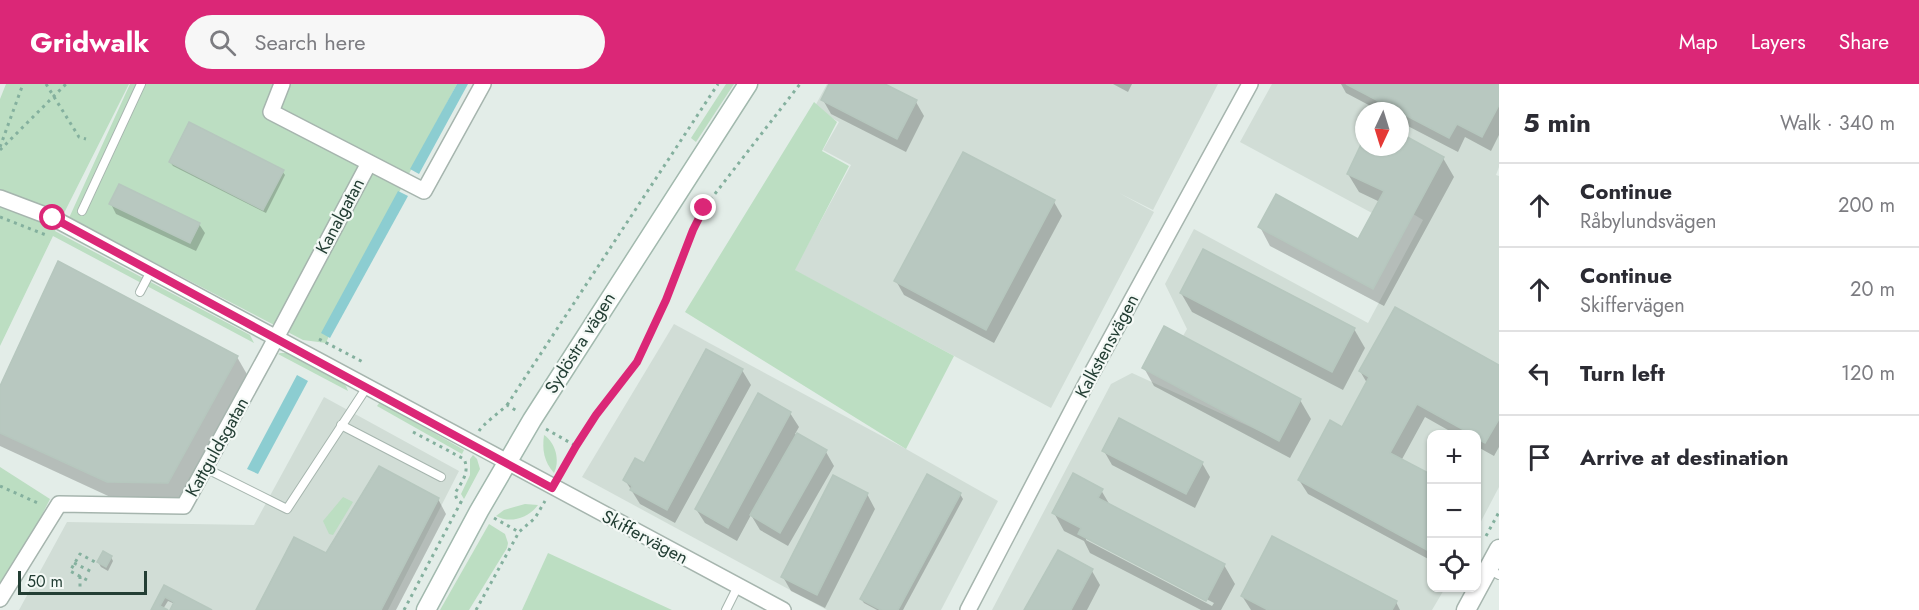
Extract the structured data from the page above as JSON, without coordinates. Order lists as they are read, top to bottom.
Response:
{
  "streets": {
    "main road": ["Sydöstra vägen"],
    "street": [
      "Kanalgatan",
      "Kalkstensvägen",
      "Kattguldsgatan",
      "Skiffervägen"
    ]
  },
  "crossings": [
    ["Kanalgatan", "Kattguldsgatan"],
    ["Kanalgatan", "Skiffervägen"],
    ["Sydöstra vägen", "Skiffervägen"],
    ["Kattguldsgatan", "Skiffervägen"]
  ],
  "scale_bar": "50 m",
  "north": "bottom",
  "page": {
    "header": "Gridwalk",
    "search": "Search here",
    "nav": ["Map", "Layers", "Share"],
    "heading": ["5 min", "Walk · 340 m"],
    "list": [
      ["Continue", "Råbylundsvägen", "200 m"],
      ["Continue", "Skiffervägen", "20 m"],
      ["Turn left", "120 m"],
      "Arrive at destination"
    ],
    "map_buttons": ["+", "−"],
    "scale": "50 m"
  }
}
